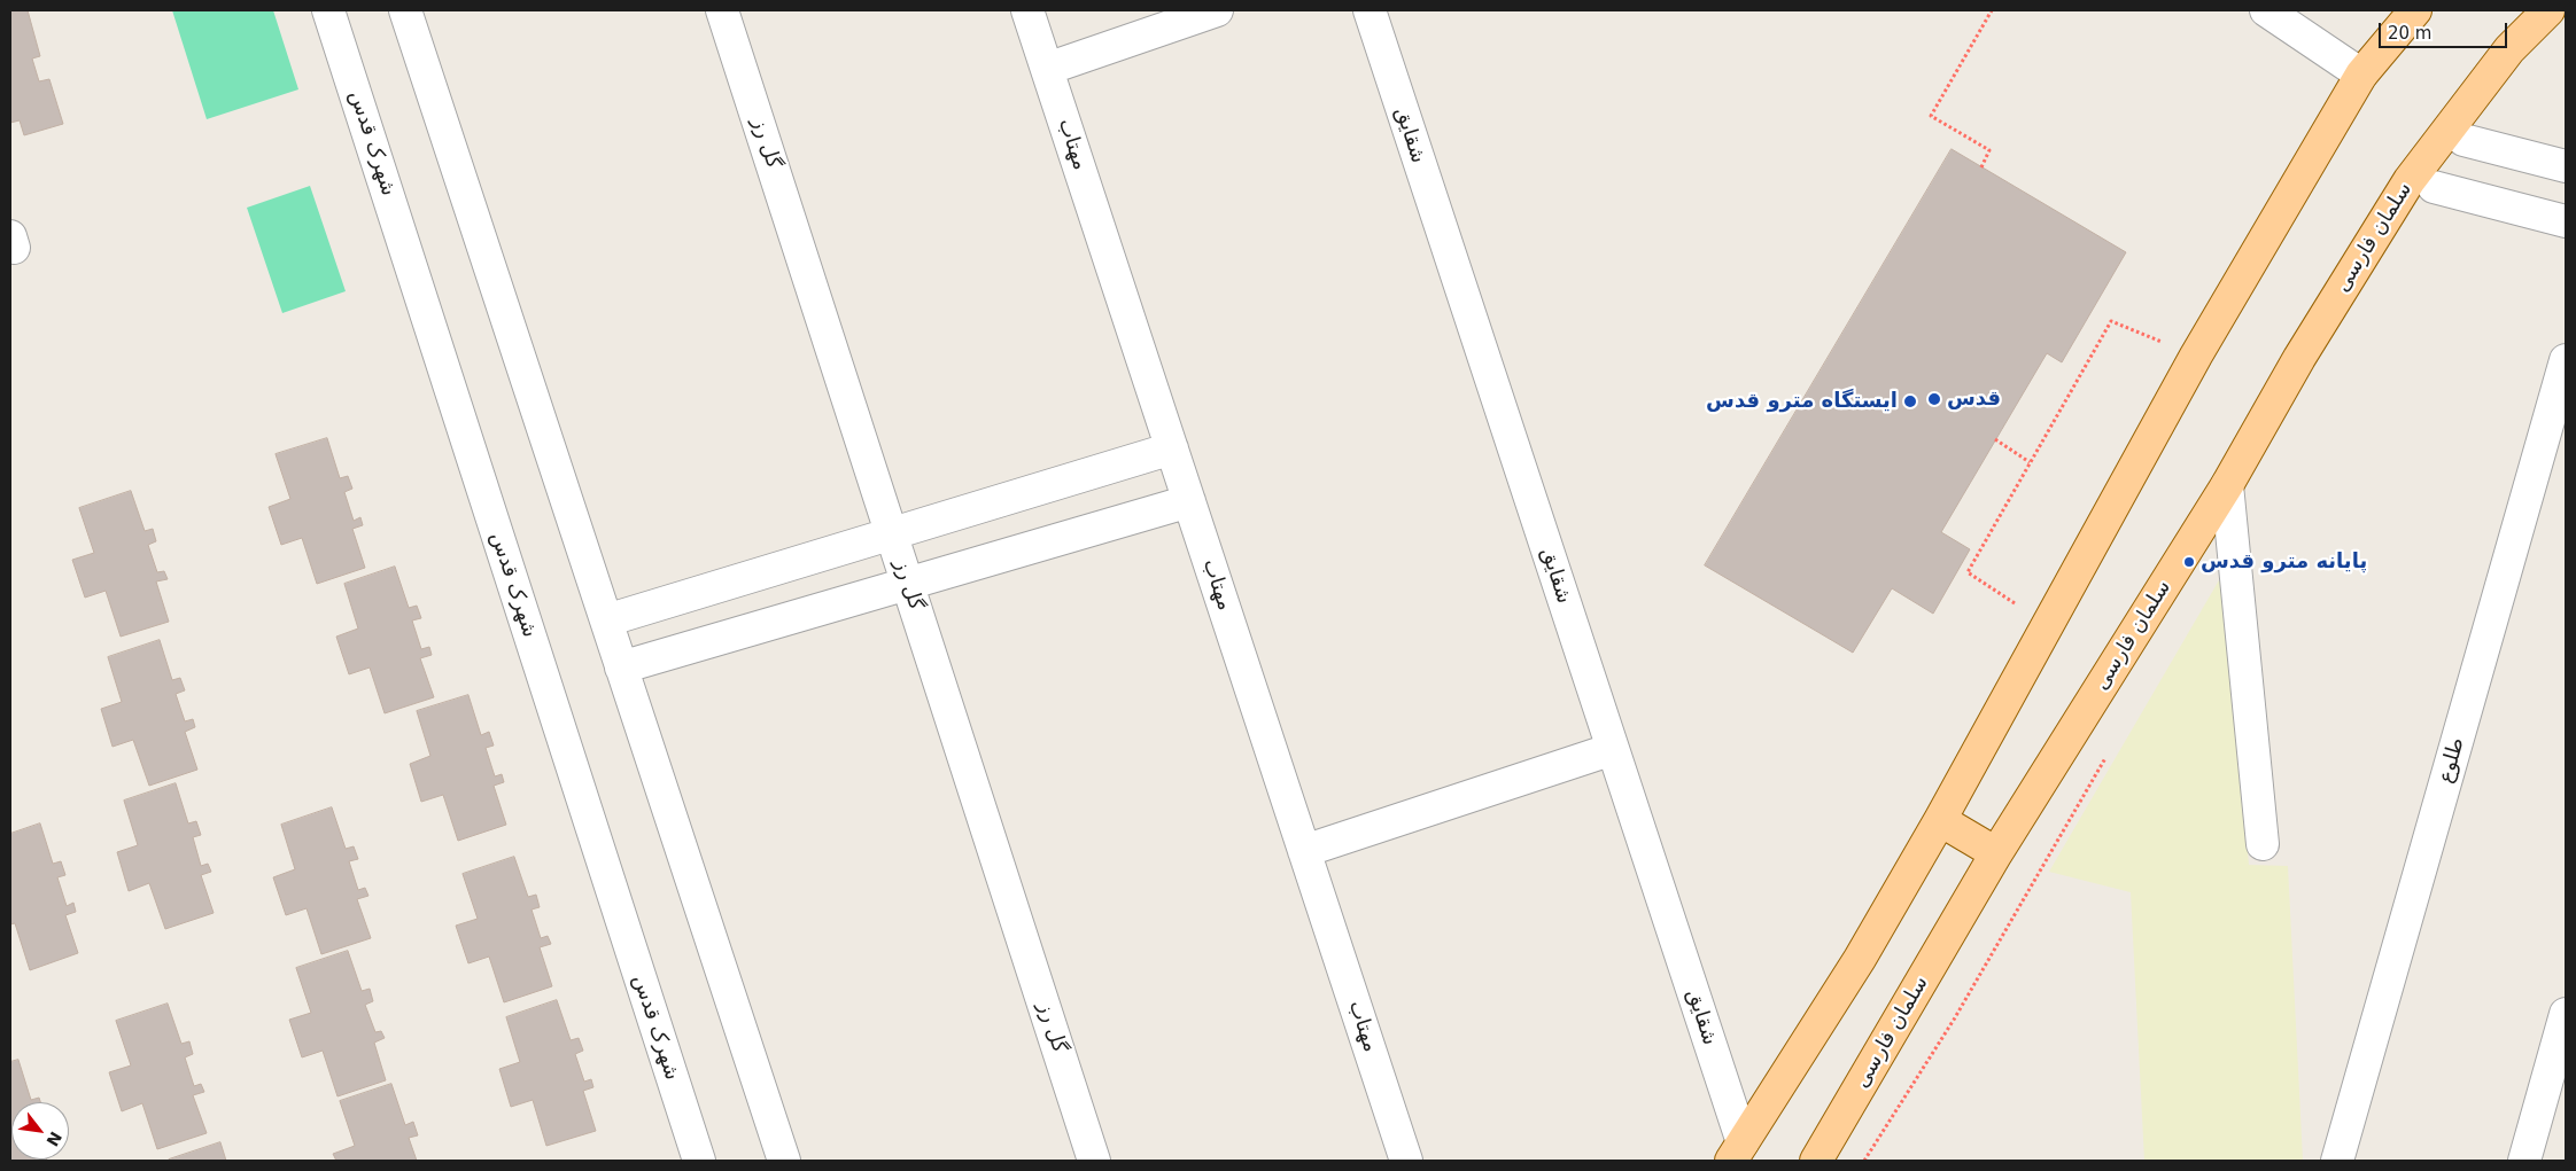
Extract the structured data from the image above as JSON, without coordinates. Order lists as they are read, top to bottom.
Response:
{
  "streets": {
    "main road": ["سلمان فارسی"],
    "street": [
      "شقايق",
      "شهرک قدس",
      "گل رز",
      "مهتاب",
      "طلوع"
    ]
  },
  "places": ["قدس", "ایستگاه مترو قدس", "پایانه مترو قدس"],
  "scale_bar": "20 m",
  "north": "bottom right"
}
